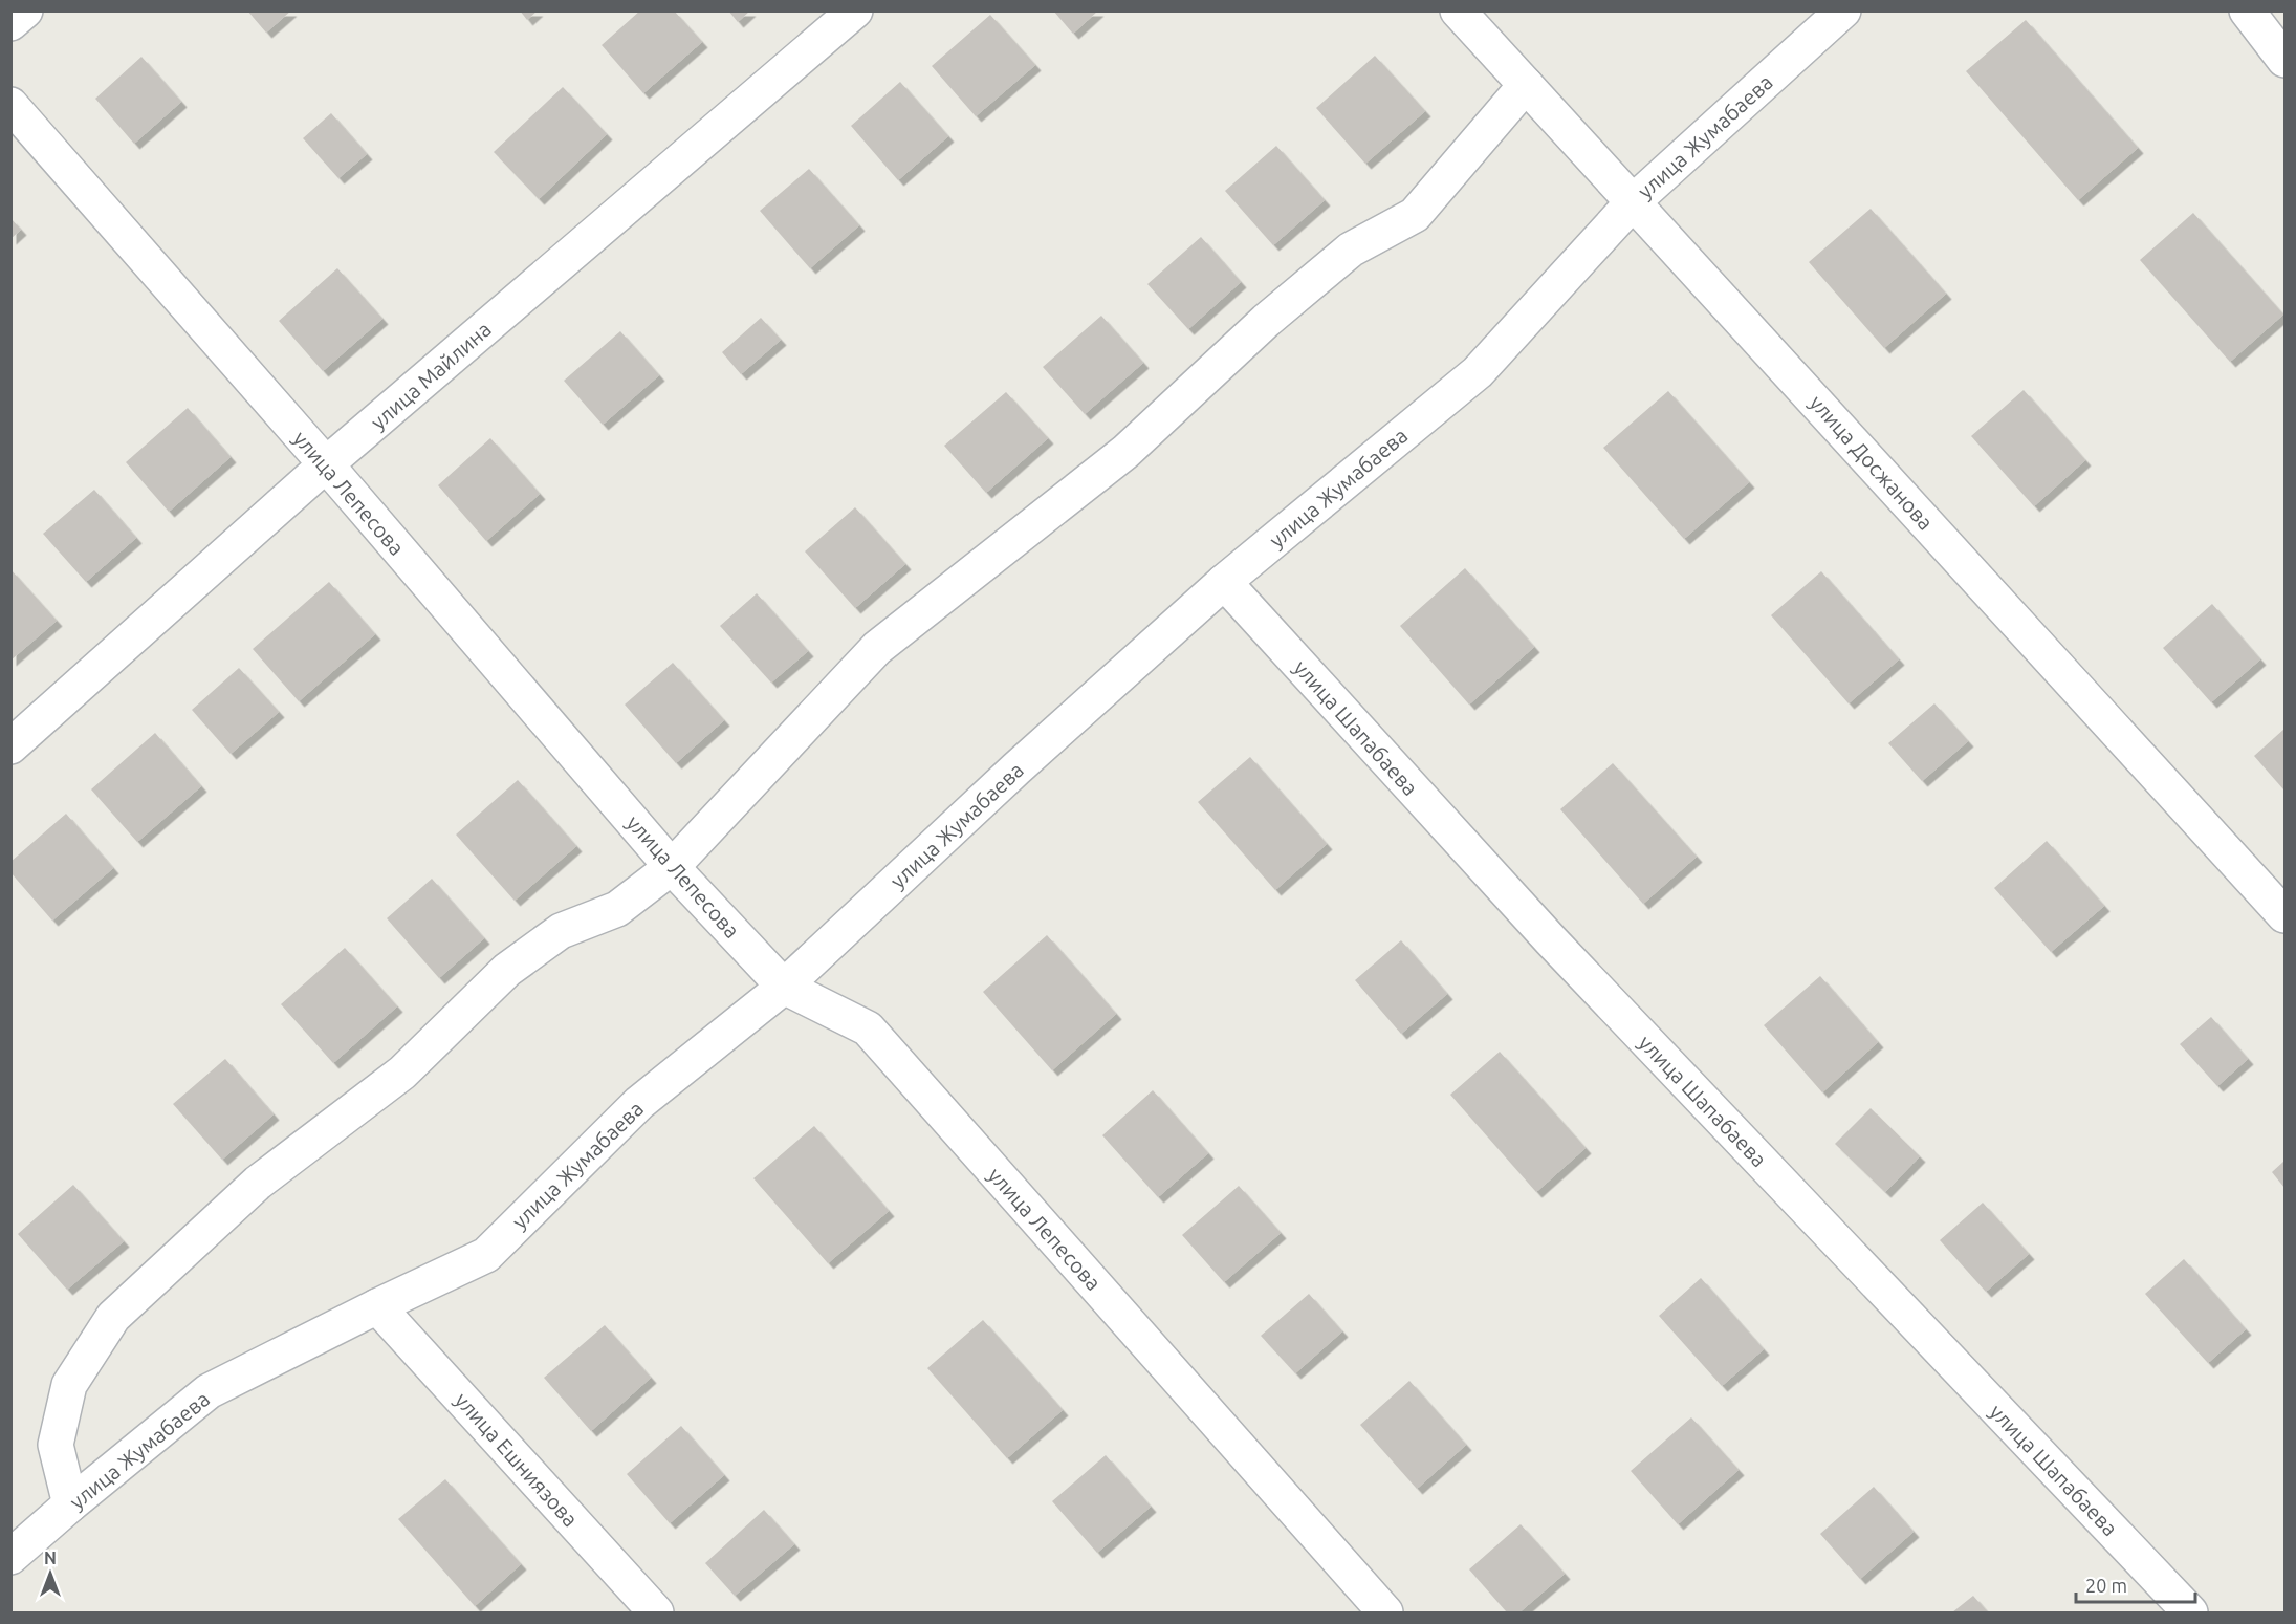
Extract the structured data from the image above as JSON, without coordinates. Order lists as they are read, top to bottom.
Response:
{
  "streets": {
    "street": [
      "улица Жумабаева",
      "улица Майлина",
      "улица Досжанова",
      "улица Лепесова",
      "улица Шапабаева",
      "улица Ешниязова"
    ]
  },
  "crossings": [
    ["улица Жумабаева", "улица Досжанова"],
    ["улица Жумабаева", "улица Лепесова"],
    ["улица Жумабаева", "улица Шапабаева"],
    ["улица Жумабаева", "улица Ешниязова"],
    ["улица Майлина", "улица Лепесова"]
  ],
  "scale_bar": "20 m",
  "north": "top"
}
